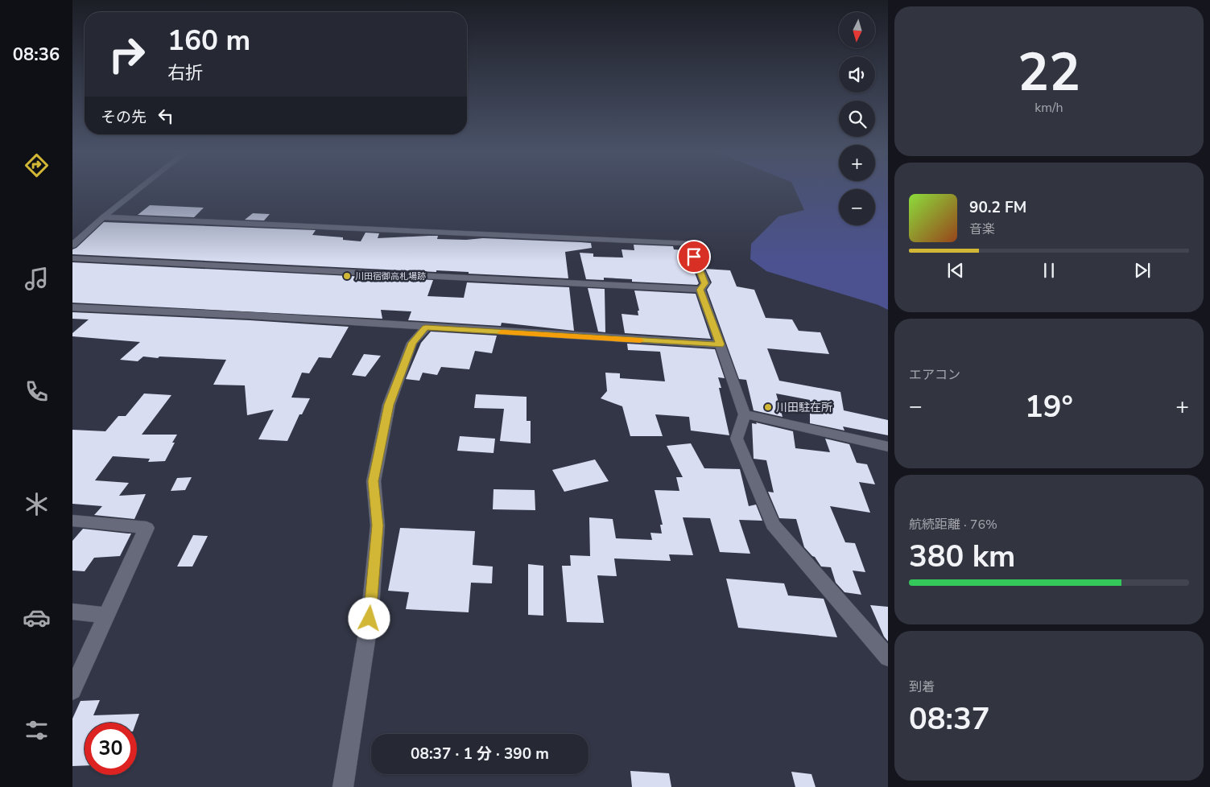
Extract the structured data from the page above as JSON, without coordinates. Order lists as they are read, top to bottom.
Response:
{
  "places": ["川田宿御高札場跡", "川田駐在所"],
  "north": "bottom",
  "page": {
    "tabs": "08:36",
    "tile": [
      ["22", "km/h"],
      "エアコン",
      ["航続距離 · 76%", "380 km"],
      ["到着", "08:37"]
    ],
    "map_buttons": ["+", "−"],
    "turn": ["160 m", "右折"],
    "then": "その先",
    "song": ["90.2 FM", "音楽"],
    "heat": ["−", "19°", "+"],
    "limit": "30",
    "trip": "08:37 · 1 分 · 390 m"
  }
}
